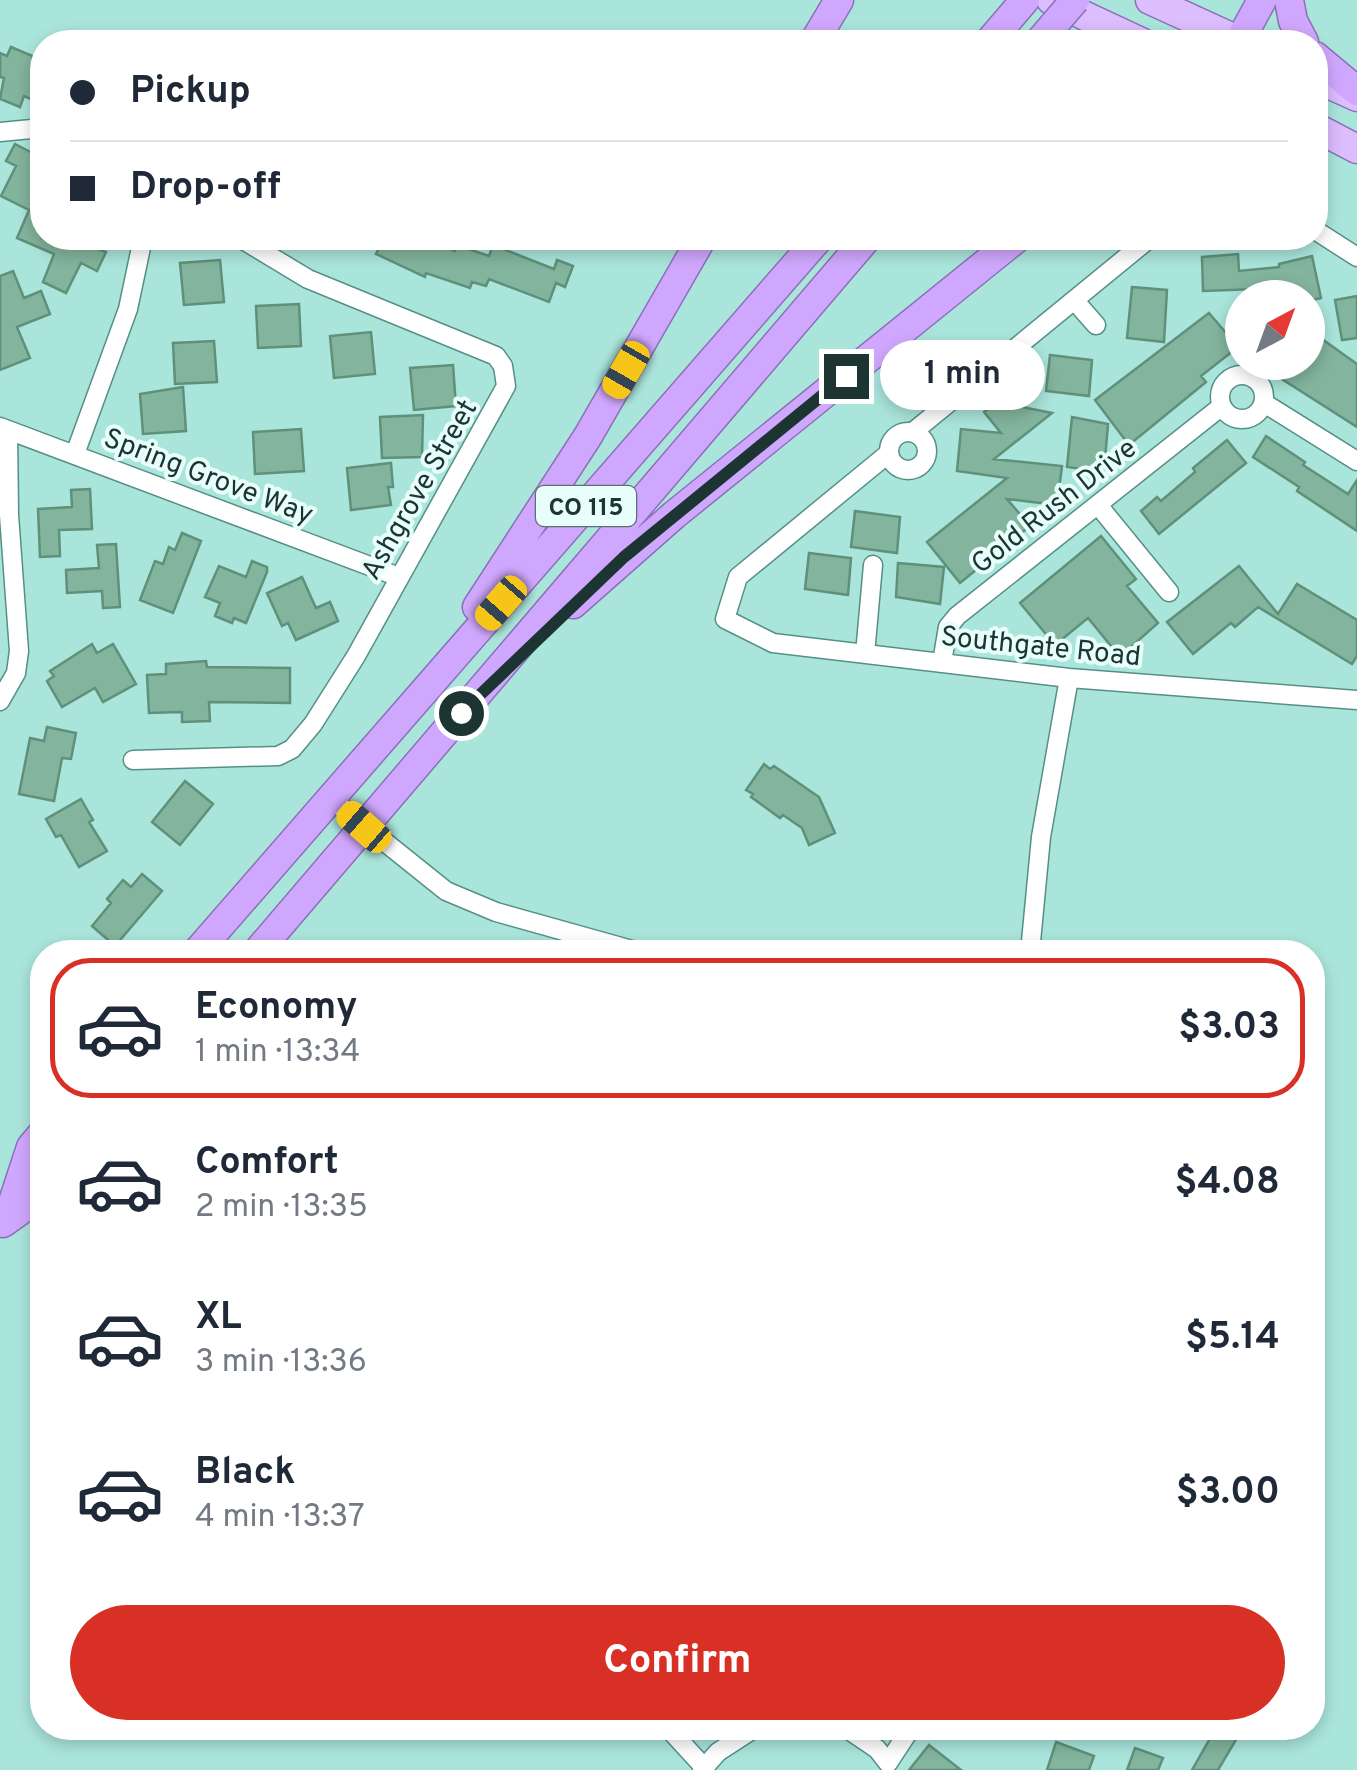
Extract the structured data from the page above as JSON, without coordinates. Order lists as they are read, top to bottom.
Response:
{
  "streets": {
    "highway": ["CO 115"],
    "street": [
      "Spring Grove Way",
      "Ashgrove Street",
      "Gold Rush Drive",
      "Southgate Road"
    ]
  },
  "crossings": [
    ["Spring Grove Way", "Ashgrove Street"],
    ["Gold Rush Drive", "Southgate Road"]
  ],
  "north": "top right",
  "page": {
    "banner": ["Pickup", "Drop-off"],
    "bubble": "1 min",
    "list": [
      {
        "name": "Economy",
        "note": "1 min · 13:34",
        "value": "$3.03"
      },
      {
        "name": "Comfort",
        "note": "2 min · 13:35",
        "value": "$4.08"
      },
      {
        "name": "XL",
        "note": "3 min · 13:36",
        "value": "$5.14"
      },
      {
        "name": "Black",
        "note": "4 min · 13:37",
        "value": "$3.00"
      }
    ],
    "buttons": "Confirm"
  }
}
